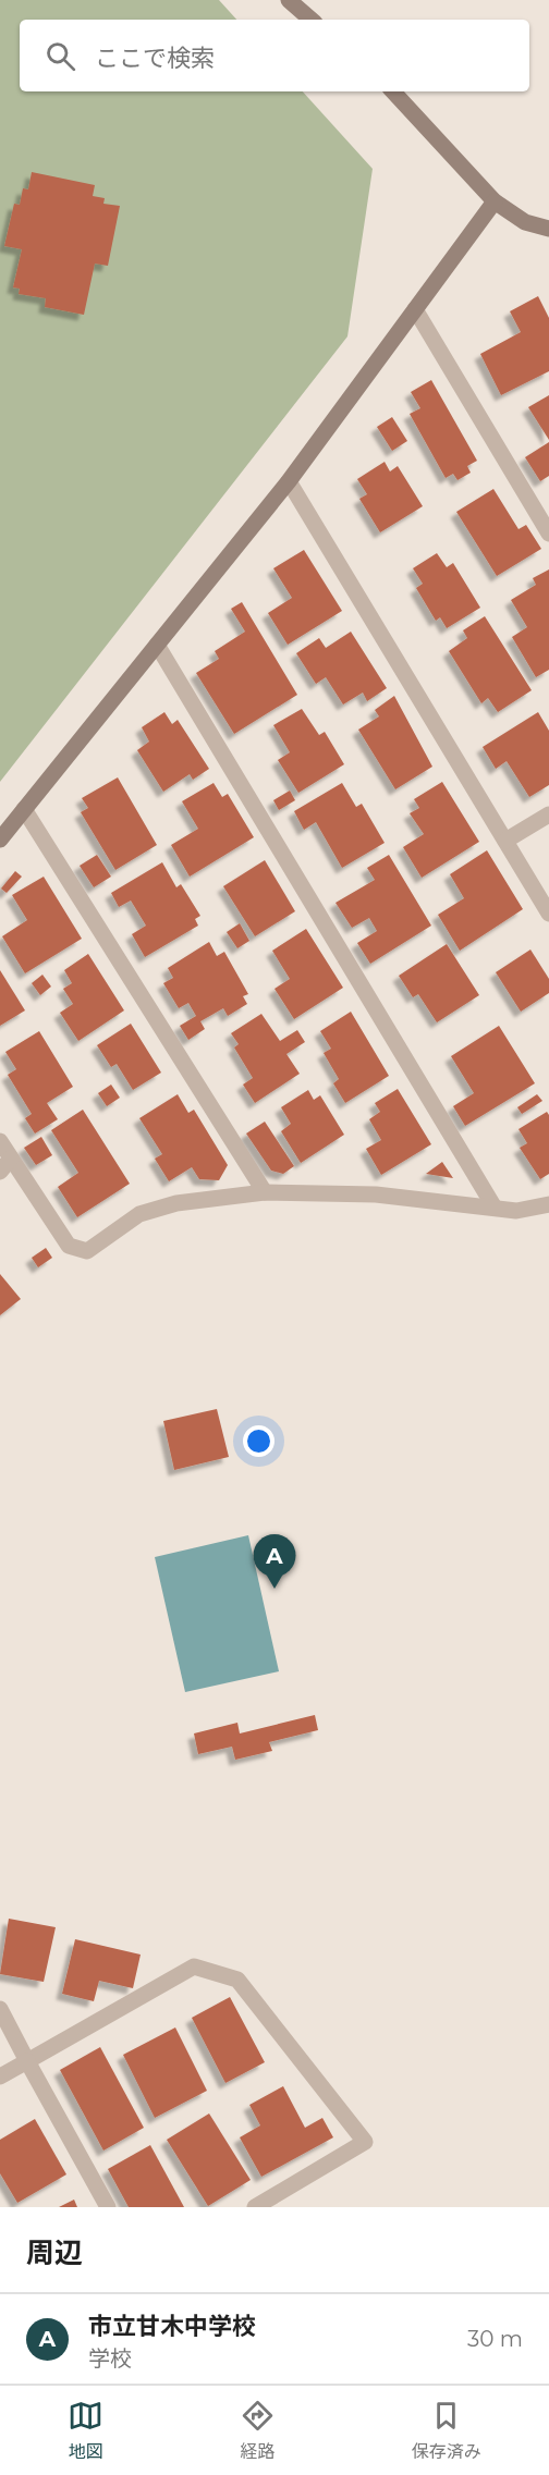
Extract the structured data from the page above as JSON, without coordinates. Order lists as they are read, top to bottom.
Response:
{
  "page": {
    "search": "ここで検索",
    "pins": "A",
    "heading": "周辺",
    "list": [
      {
        "mark": "A",
        "name": "市立甘木中学校",
        "note": "学校",
        "value": "30 m"
      }
    ],
    "nav": ["地図", "経路", "保存済み"]
  }
}
